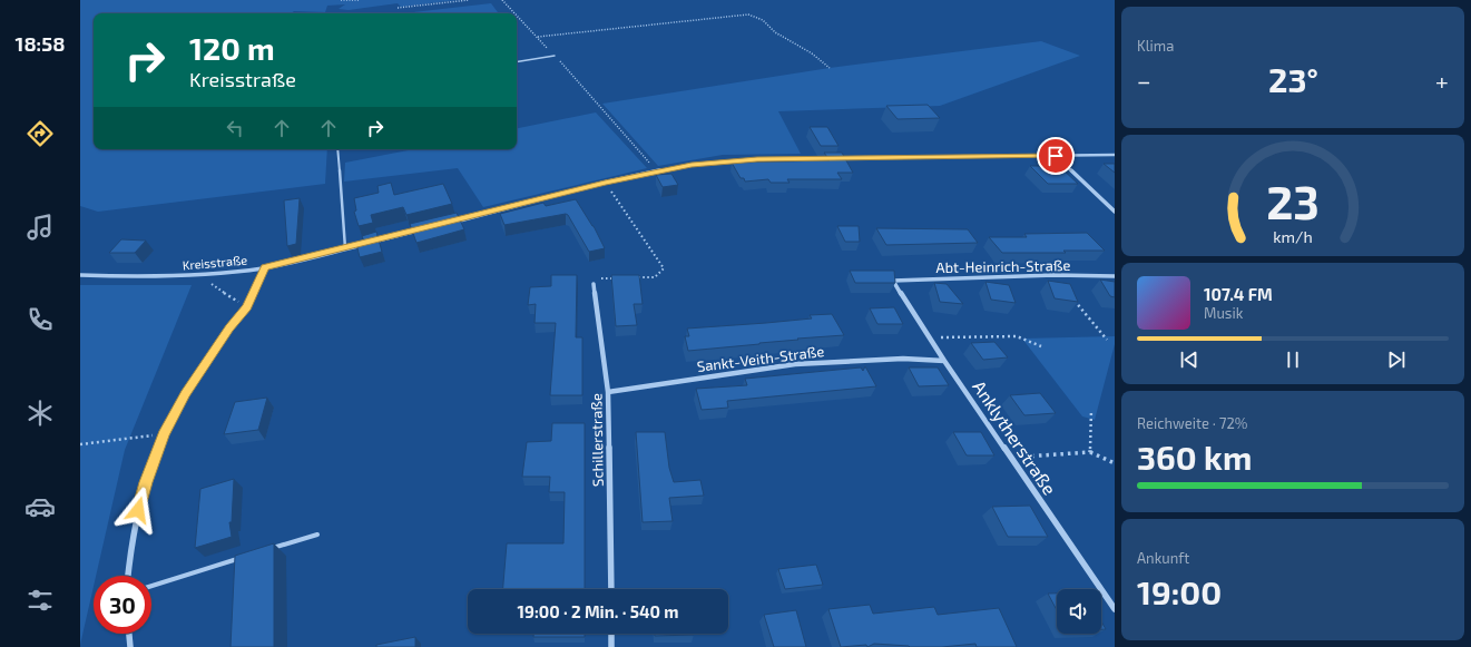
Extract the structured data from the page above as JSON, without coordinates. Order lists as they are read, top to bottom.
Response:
{
  "streets": {
    "street": [
      "Kreisstraße",
      "Abt-Heinrich-Straße",
      "Sankt-Veith-Straße",
      "Anklytherstraße",
      "Schillerstraße"
    ]
  },
  "crossings": [
    ["Abt-Heinrich-Straße", "Anklytherstraße"],
    ["Sankt-Veith-Straße", "Anklytherstraße"],
    ["Sankt-Veith-Straße", "Schillerstraße"]
  ],
  "page": {
    "tabs": "18:58",
    "tile": [
      "Klima",
      ["Reichweite · 72%", "360 km"],
      ["Ankunft", "19:00"]
    ],
    "turn": ["120 m", "Kreisstraße"],
    "heat": ["−", "23°", "+"],
    "song": ["107.4 FM", "Musik"],
    "limit": "30",
    "trip": "19:00 · 2 Min. · 540 m",
    "gauge": ["23", "km/h"]
  }
}
